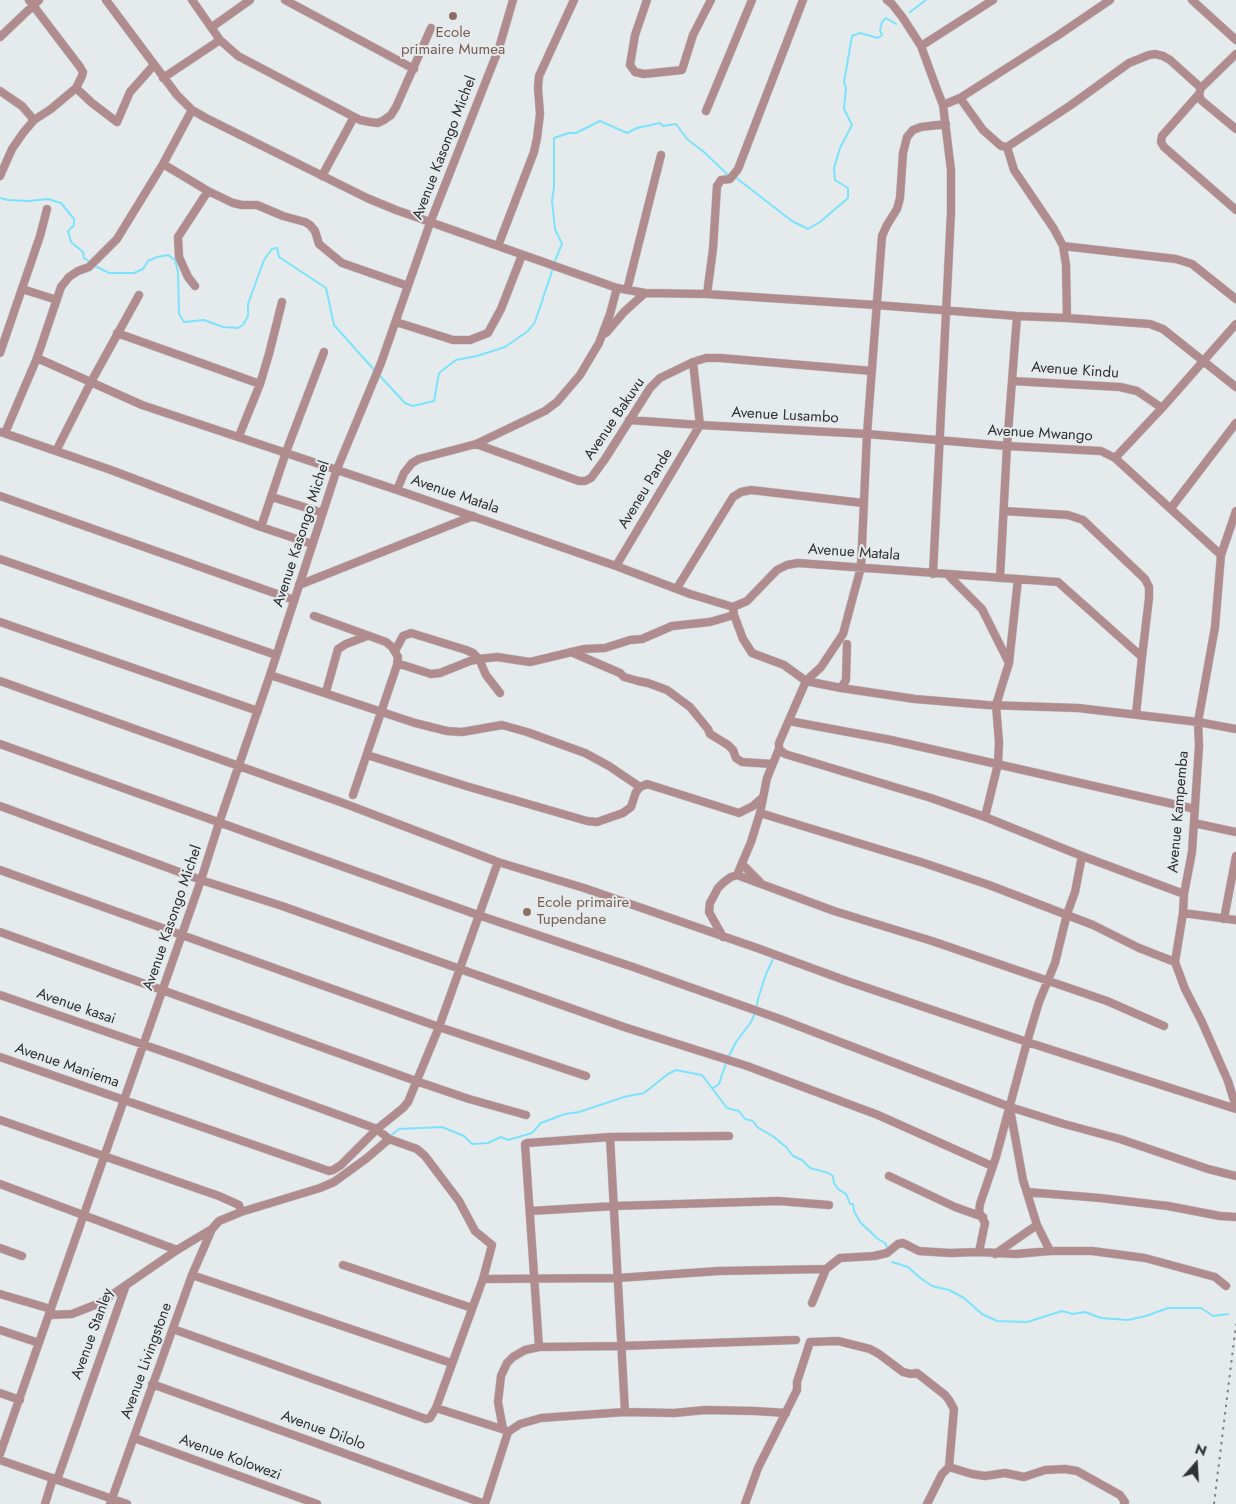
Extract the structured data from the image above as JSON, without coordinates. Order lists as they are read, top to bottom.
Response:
{
  "streets": {
    "street": [
      "Avenue Kasongo Michel",
      "Avenue Kindu",
      "Avenue Lusambo",
      "Avenue Bakuvu",
      "Avenue Mwango",
      "Aveneu Pande",
      "Avenue Matala",
      "Avenue Kampemba",
      "Avenue kasai",
      "Avenue Maniema",
      "Avenue Stanley",
      "Avenue Livingstone",
      "Avenue Dilolo",
      "Avenue Kolowezi"
    ]
  },
  "crossings": [
    ["Avenue Kasongo Michel", "Avenue Matala"],
    ["Avenue Kasongo Michel", "Avenue kasai"],
    ["Avenue Kasongo Michel", "Avenue Maniema"],
    ["Avenue Lusambo", "Avenue Bakuvu"],
    ["Avenue Lusambo", "Avenue Mwango"],
    ["Avenue Lusambo", "Aveneu Pande"],
    ["Avenue Mwango", "Avenue Kampemba"],
    ["Aveneu Pande", "Avenue Matala"],
    ["Avenue kasai", "Avenue Maniema"],
    ["Avenue Livingstone", "Avenue Dilolo"],
    ["Avenue Livingstone", "Avenue Kolowezi"]
  ],
  "places": ["Ecole primaire Mumea", "Ecole primaire Tupendane"],
  "north": "top"
}
